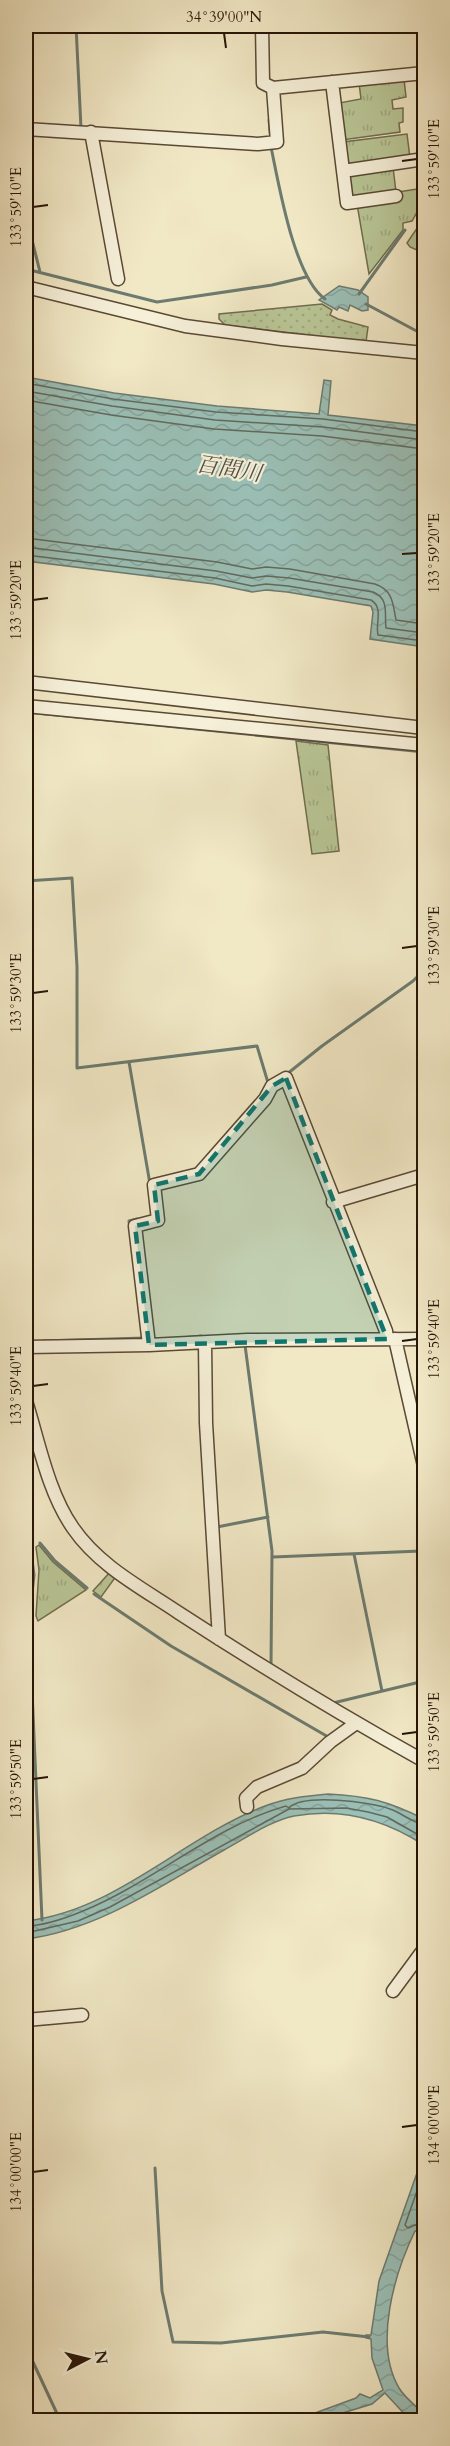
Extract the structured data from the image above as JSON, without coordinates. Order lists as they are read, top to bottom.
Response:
{
  "water": ["百間川"],
  "north": "right",
  "coordinates": [
    "34°39'00\"N",
    "133°59'10\"E",
    "133°59'20\"E",
    "133°59'30\"E",
    "133°59'40\"E",
    "133°59'50\"E",
    "134°00'00\"E"
  ]
}
